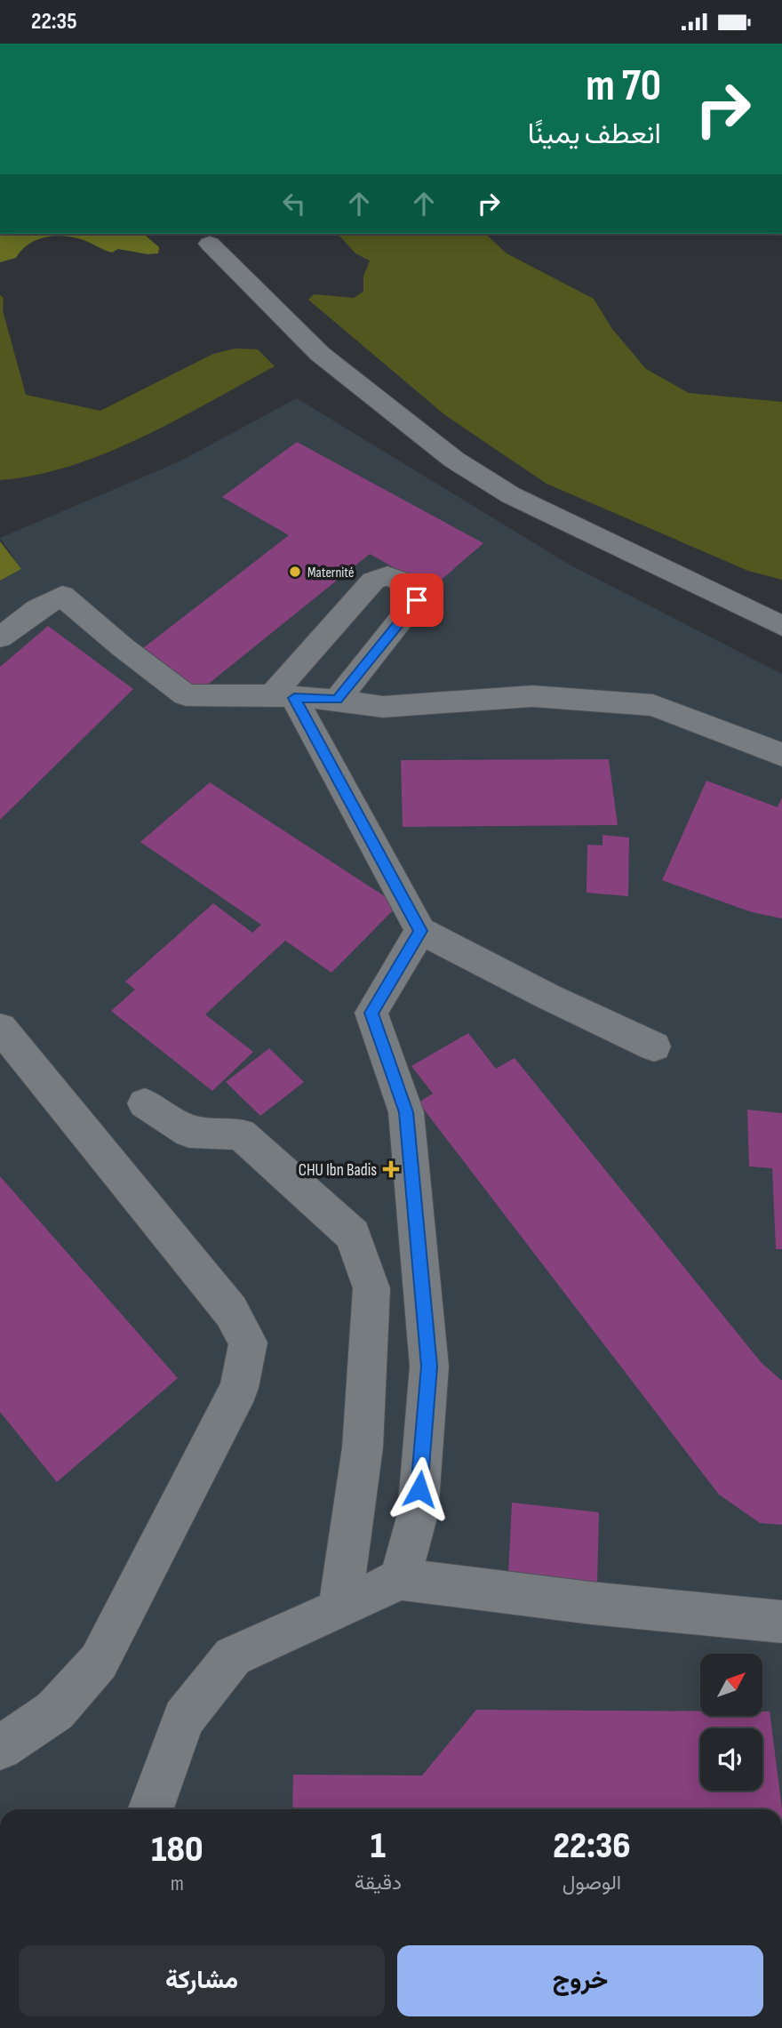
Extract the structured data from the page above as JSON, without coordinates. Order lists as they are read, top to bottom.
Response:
{
  "places": {
    "other": ["Maternité"],
    "health": ["CHU Ibn Badis"]
  },
  "north": "top right",
  "page": {
    "status": "22:35",
    "turn": ["70 m", "انعطف يمينًا"],
    "eta": [
      "22:36",
      "الوصول",
      "1",
      "دقيقة",
      "180",
      "m"
    ],
    "buttons": ["خروج", "مشاركة"]
  }
}
